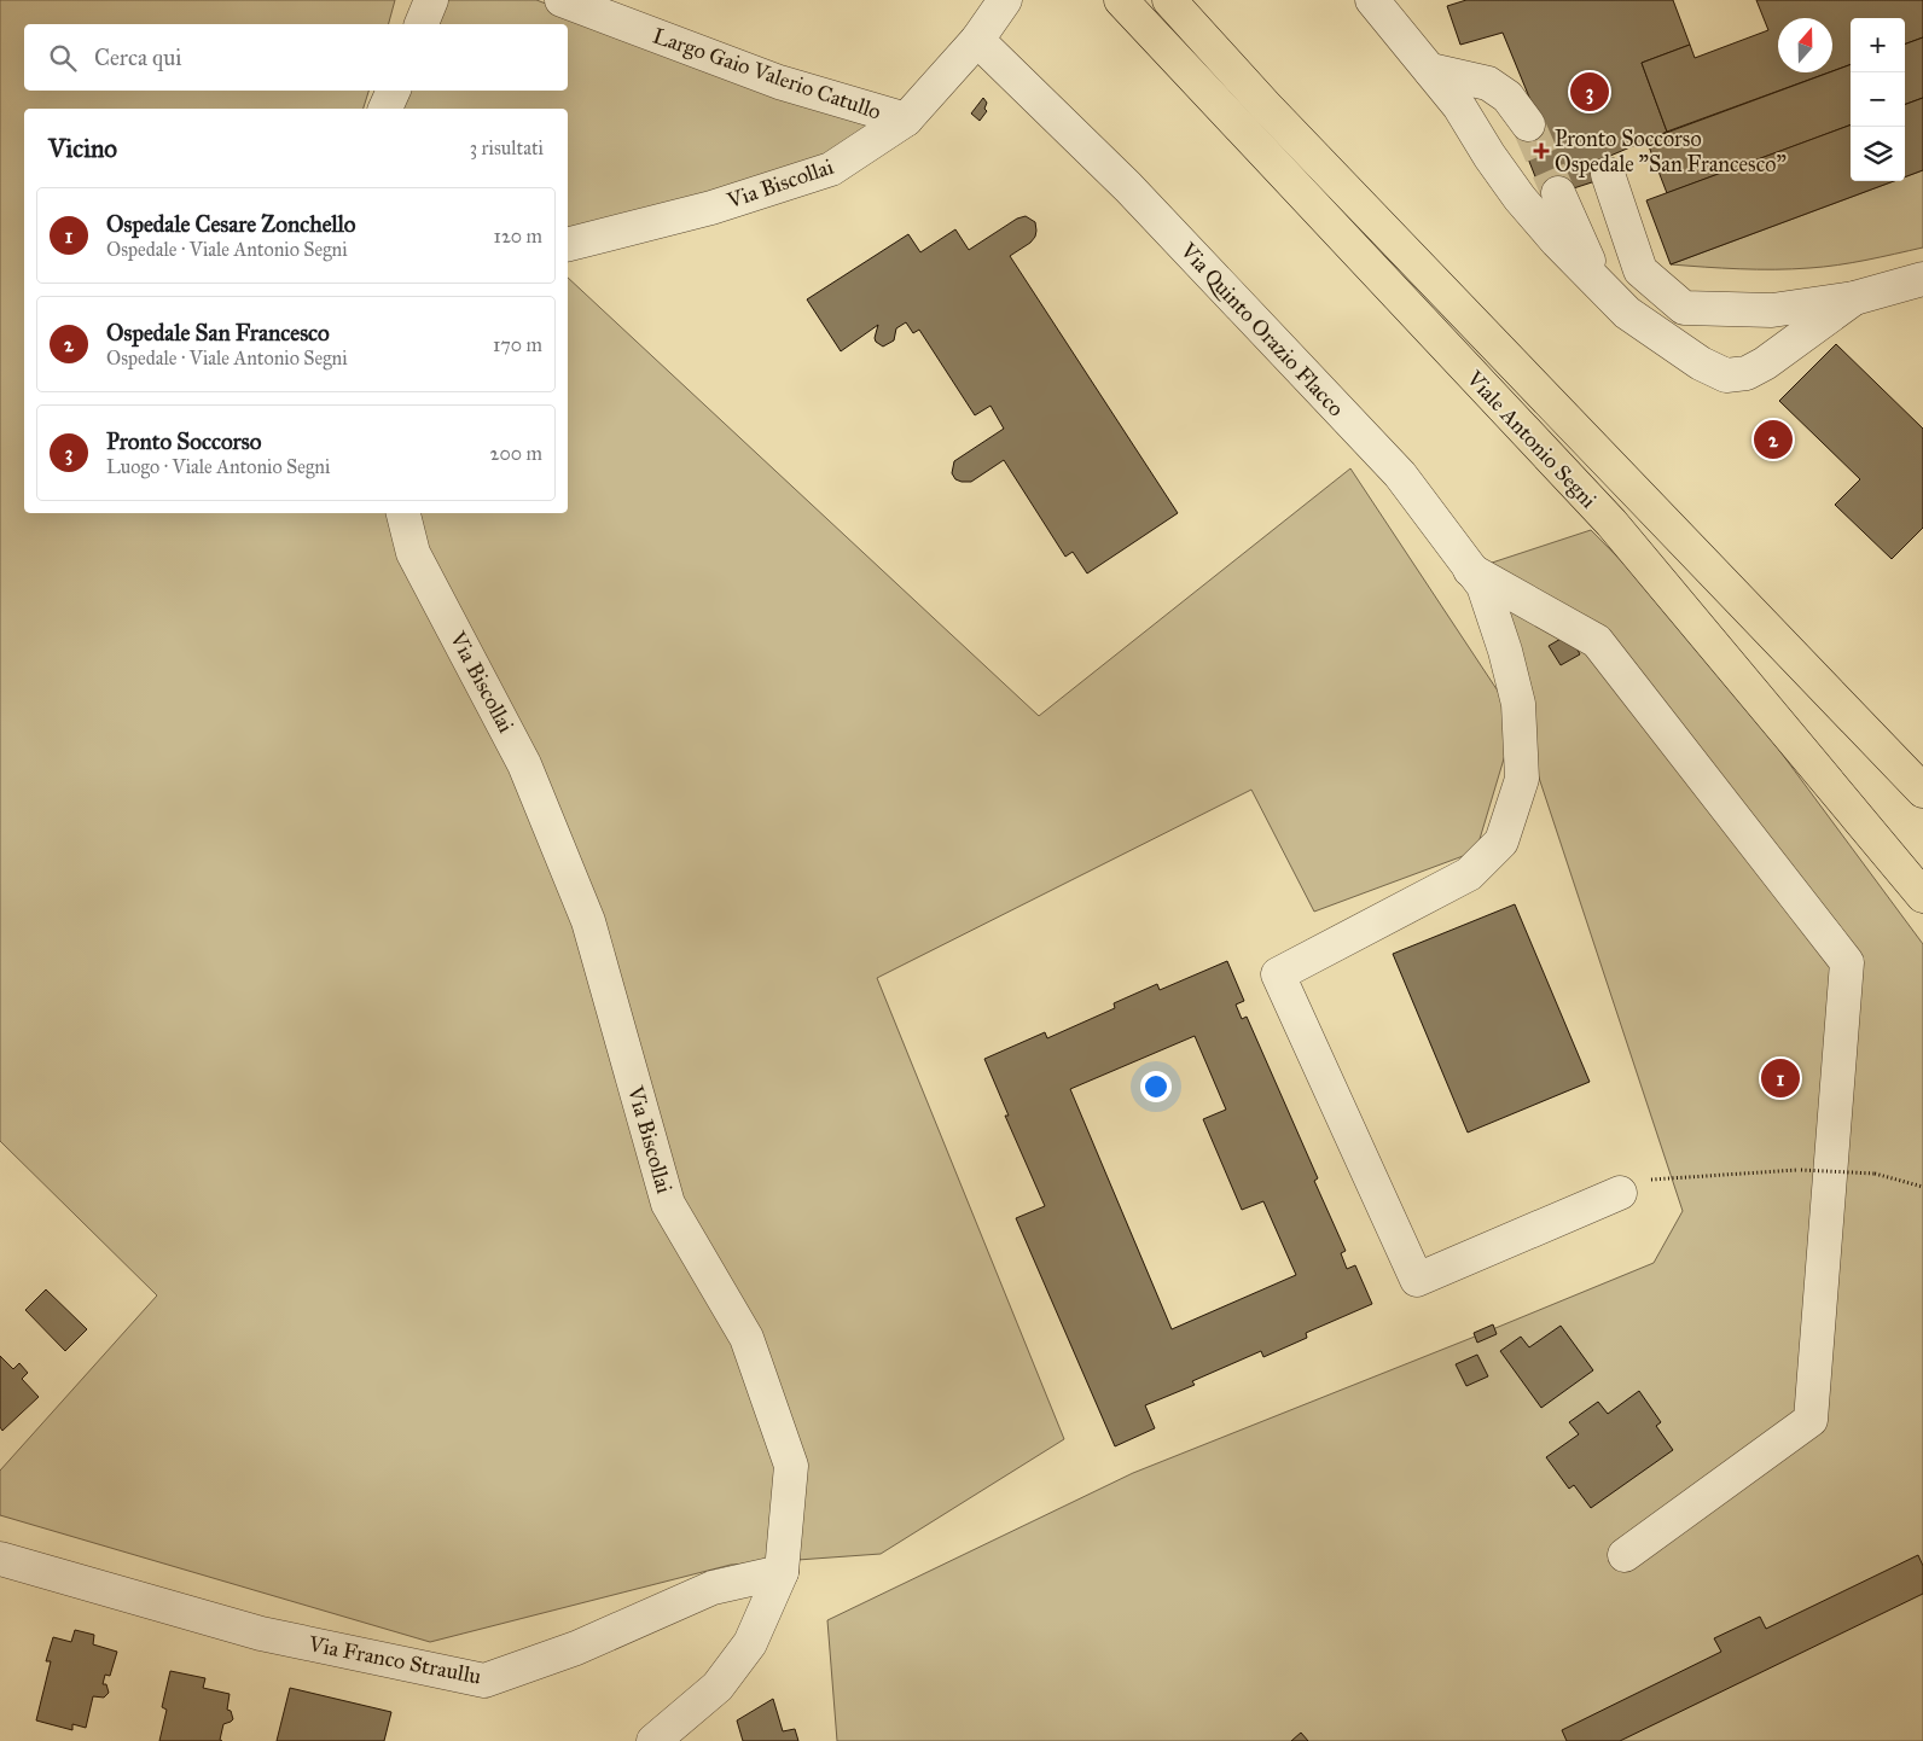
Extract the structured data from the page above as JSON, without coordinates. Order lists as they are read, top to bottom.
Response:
{
  "streets": {
    "main road": ["Viale Antonio Segni"],
    "street": [
      "Largo Gaio Valerio Catullo",
      "Via Biscollai",
      "Via Quinto Orazio Flacco",
      "Via Franco Straullu"
    ]
  },
  "crossings": [
    ["Largo Gaio Valerio Catullo", "Via Biscollai"],
    ["Via Biscollai", "Via Quinto Orazio Flacco"],
    ["Via Biscollai", "Via Franco Straullu"]
  ],
  "places": {
    "health": ["Pronto Soccorso Ospedale \"San Francesco\""]
  },
  "north": "top",
  "page": {
    "map_buttons": ["+", "−"],
    "search": "Cerca qui",
    "pins": ["3", "2", "1"],
    "heading": ["Vicino", "3 risultati"],
    "list": [
      {
        "mark": "1",
        "name": "Ospedale Cesare Zonchello",
        "note": "Ospedale · Viale Antonio Segni",
        "value": "120 m"
      },
      {
        "mark": "2",
        "name": "Ospedale San Francesco",
        "note": "Ospedale · Viale Antonio Segni",
        "value": "170 m"
      },
      {
        "mark": "3",
        "name": "Pronto Soccorso",
        "note": "Luogo · Viale Antonio Segni",
        "value": "200 m"
      }
    ]
  }
}
